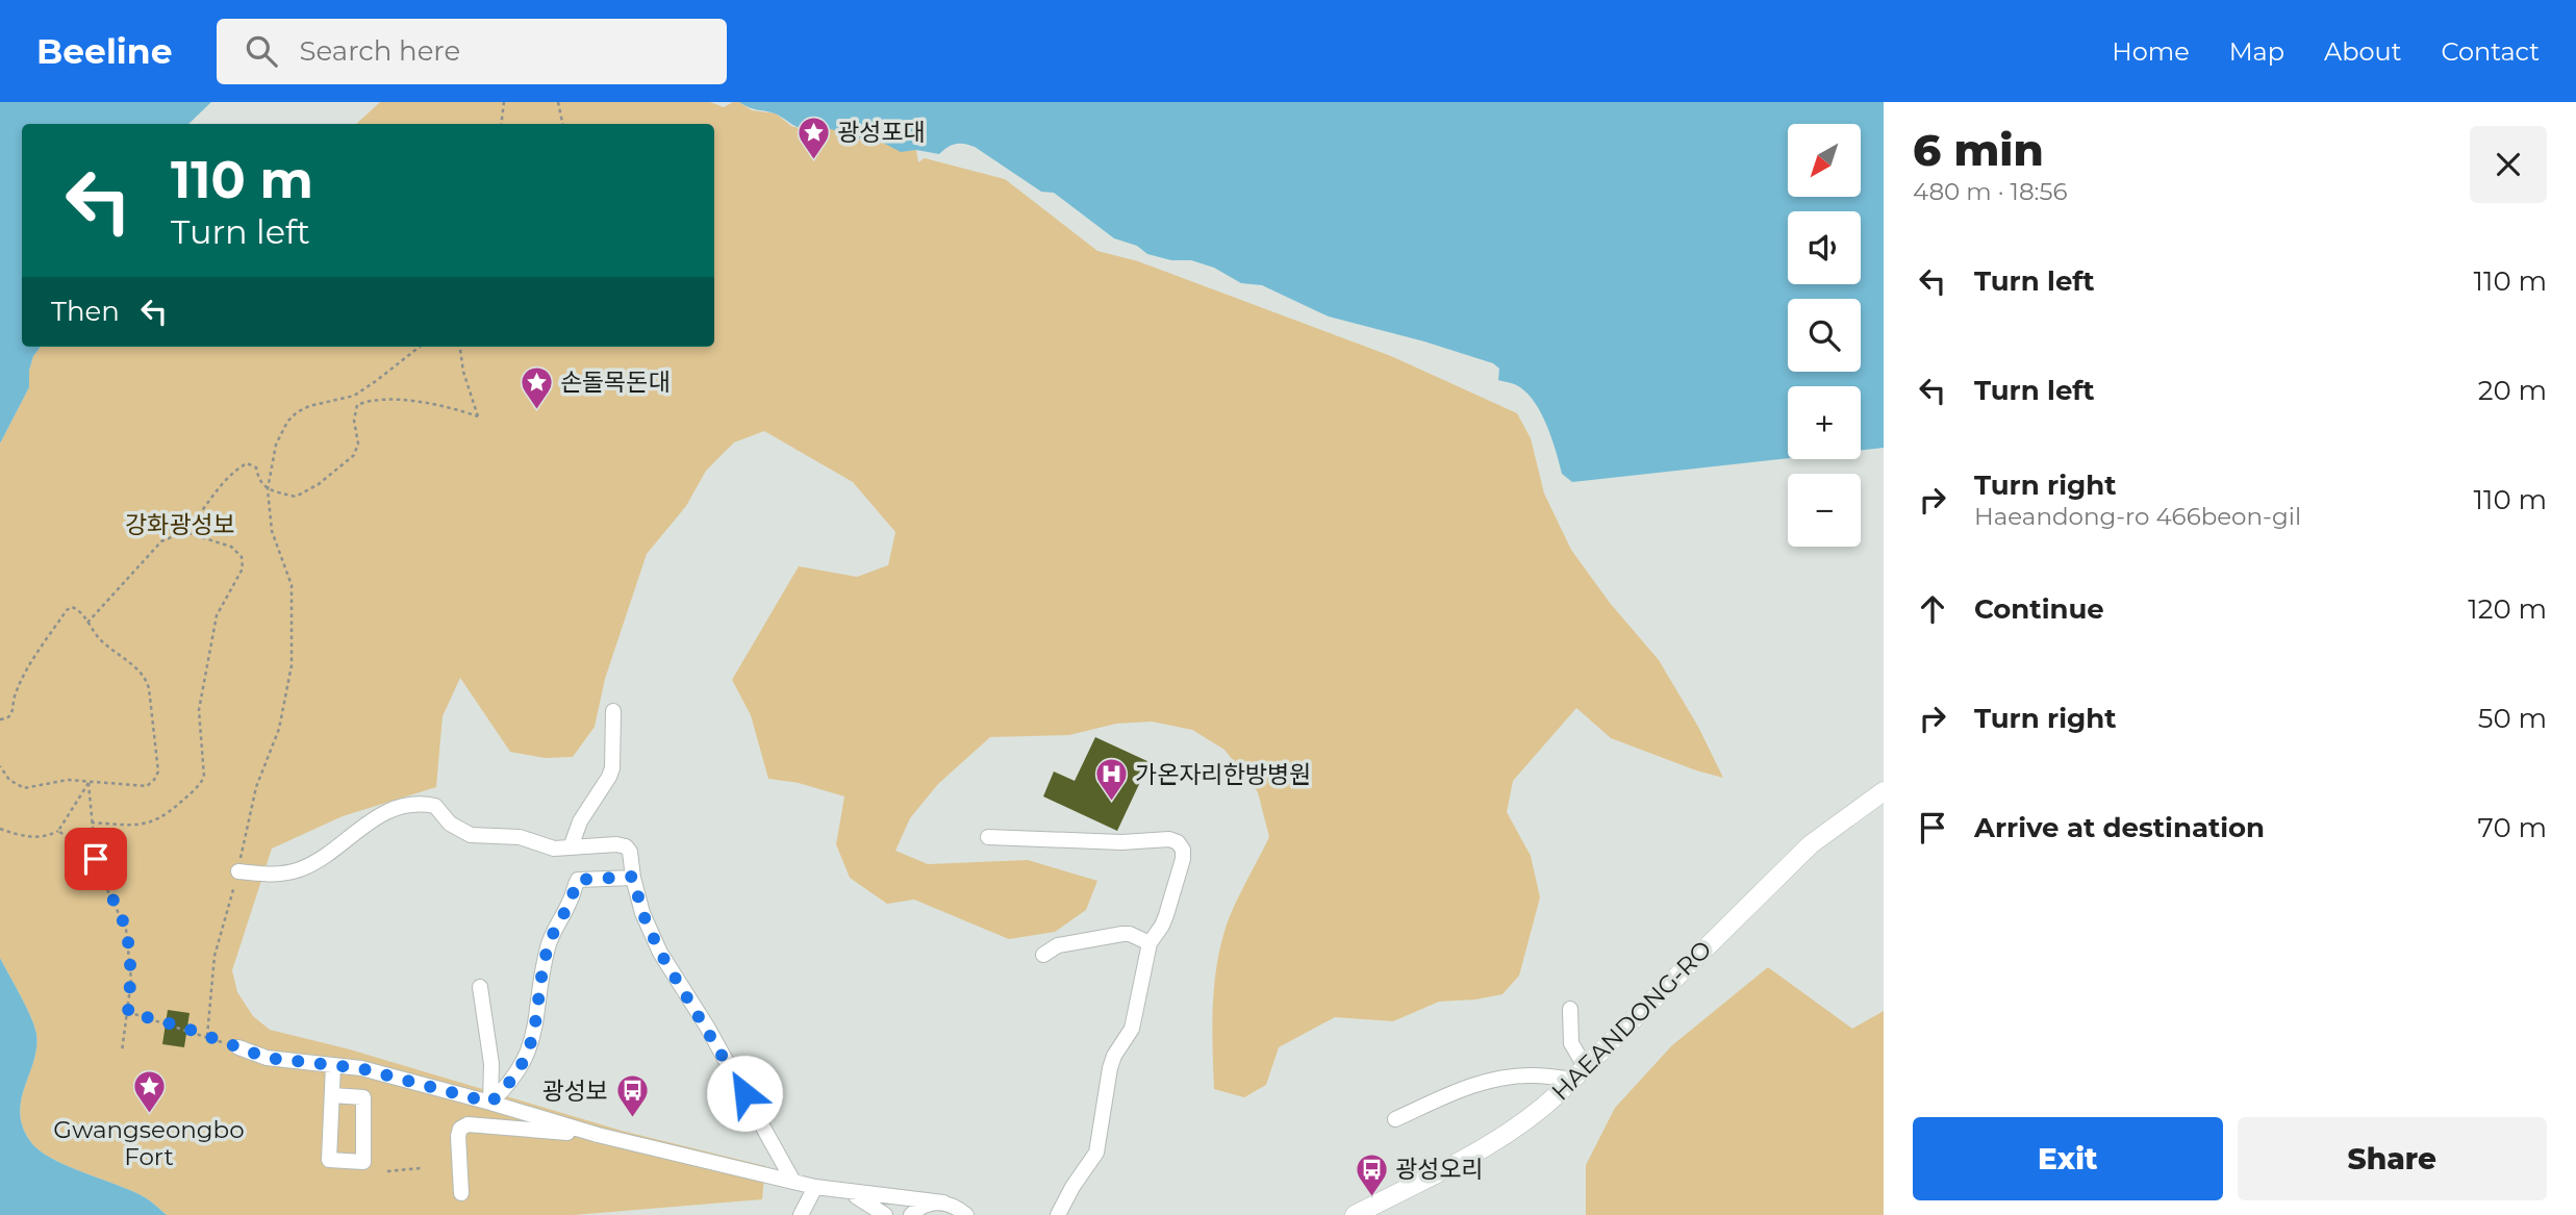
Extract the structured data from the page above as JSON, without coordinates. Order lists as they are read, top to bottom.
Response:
{
  "streets": {
    "main road": ["HAEANDONG-RO"]
  },
  "parks": ["강화광성보"],
  "places": {
    "place": ["광성포대", "손돌목돈대", "Gwangseongbo Fort"],
    "hospital": ["가온자리한방병원"],
    "bus stop": ["광성보", "광성오리"]
  },
  "north": "bottom left",
  "page": {
    "header": "Beeline",
    "search": "Search here",
    "nav": [
      "Home",
      "Map",
      "About",
      "Contact"
    ],
    "heading": ["6 min", "480 m · 18:56"],
    "map_buttons": ["+", "−"],
    "turn": ["110 m", "Turn left"],
    "list": [
      {
        "name": "Turn left",
        "value": "110 m"
      },
      {
        "name": "Turn left",
        "value": "20 m"
      },
      {
        "name": "Turn right",
        "note": "Haeandong-ro 466beon-gil",
        "value": "110 m"
      },
      {
        "name": "Continue",
        "value": "120 m"
      },
      {
        "name": "Turn right",
        "value": "50 m"
      },
      {
        "name": "Arrive at destination",
        "value": "70 m"
      }
    ],
    "then": "Then",
    "buttons": ["Exit", "Share"]
  }
}
